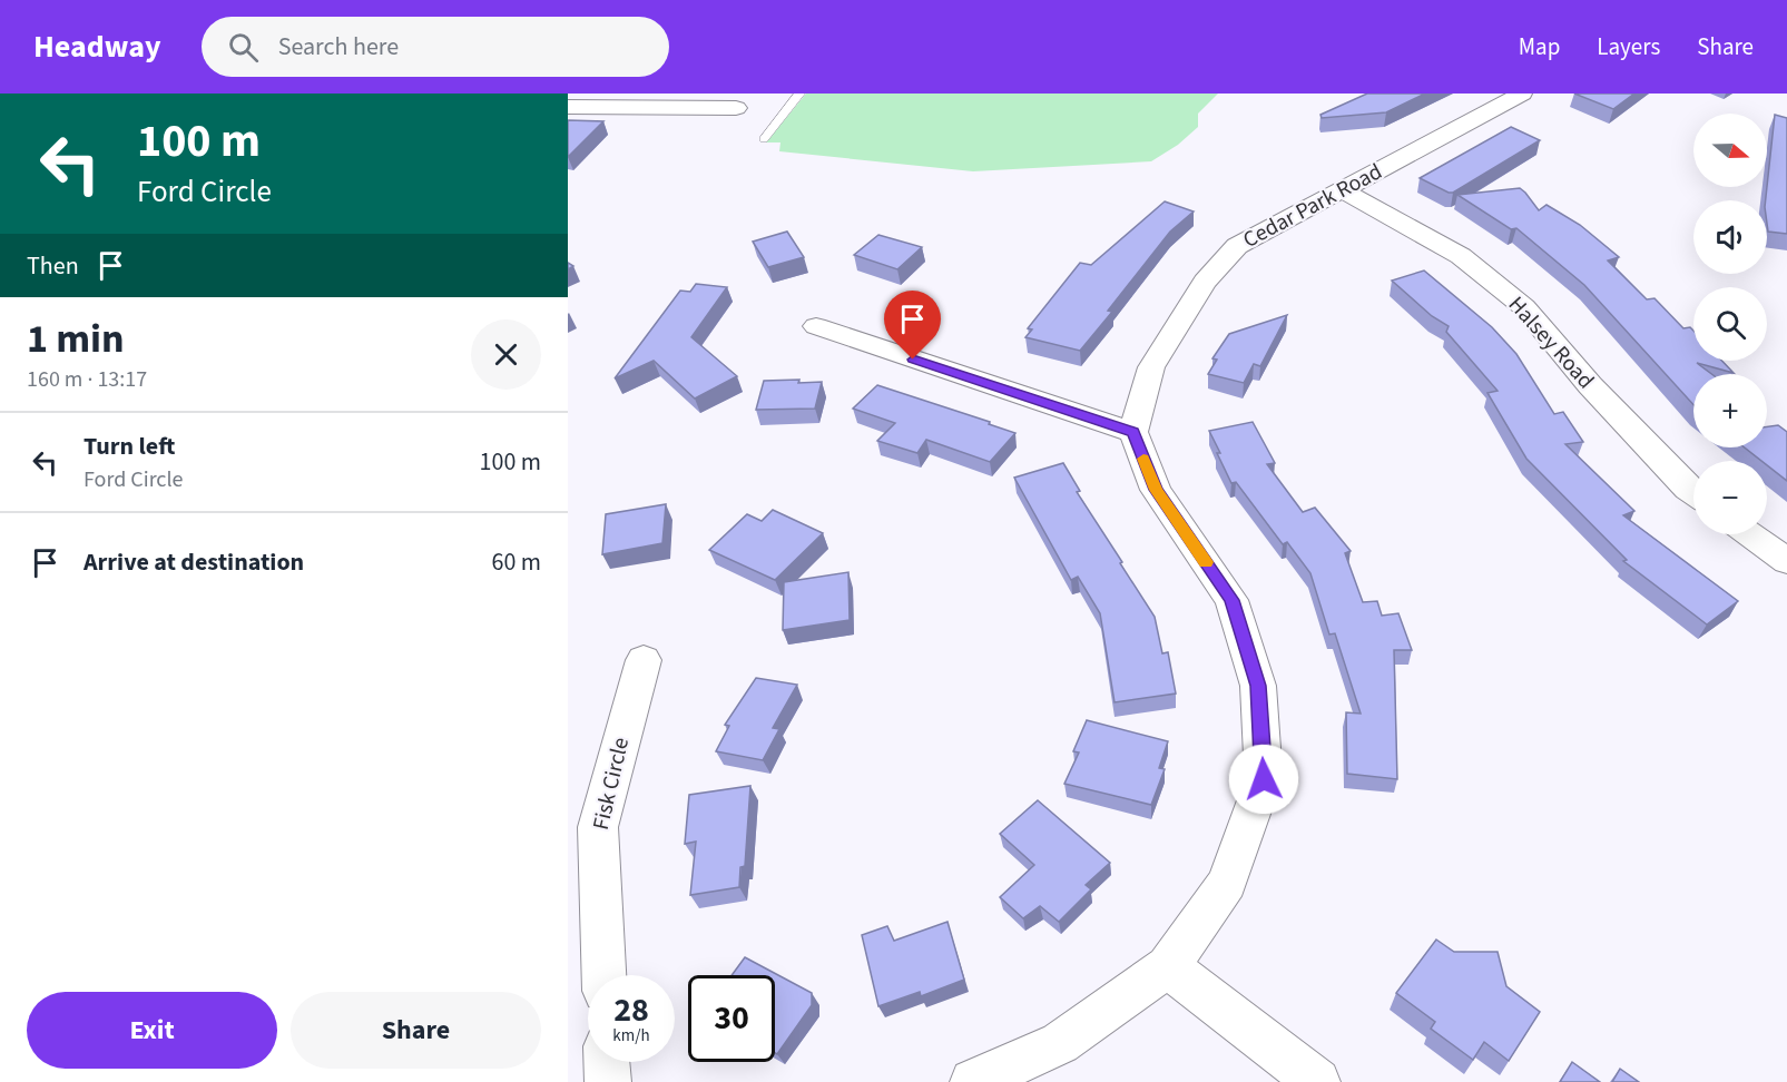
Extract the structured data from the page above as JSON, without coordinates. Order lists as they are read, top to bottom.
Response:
{
  "streets": {
    "street": ["Cedar Park Road", "Halsey Road", "Fisk Circle"]
  },
  "crossings": [
    ["Cedar Park Road", "Halsey Road"]
  ],
  "north": "right",
  "page": {
    "header": "Headway",
    "search": "Search here",
    "nav": ["Map", "Layers", "Share"],
    "turn": ["100 m", "Ford Circle"],
    "map_buttons": ["+", "−"],
    "then": "Then",
    "heading": ["1 min", "160 m · 13:17"],
    "list": [
      {
        "name": "Turn left",
        "note": "Ford Circle",
        "value": "100 m"
      },
      {
        "name": "Arrive at destination",
        "value": "60 m"
      }
    ],
    "speed": "28 km/h",
    "limit": "30",
    "buttons": ["Exit", "Share"]
  }
}
